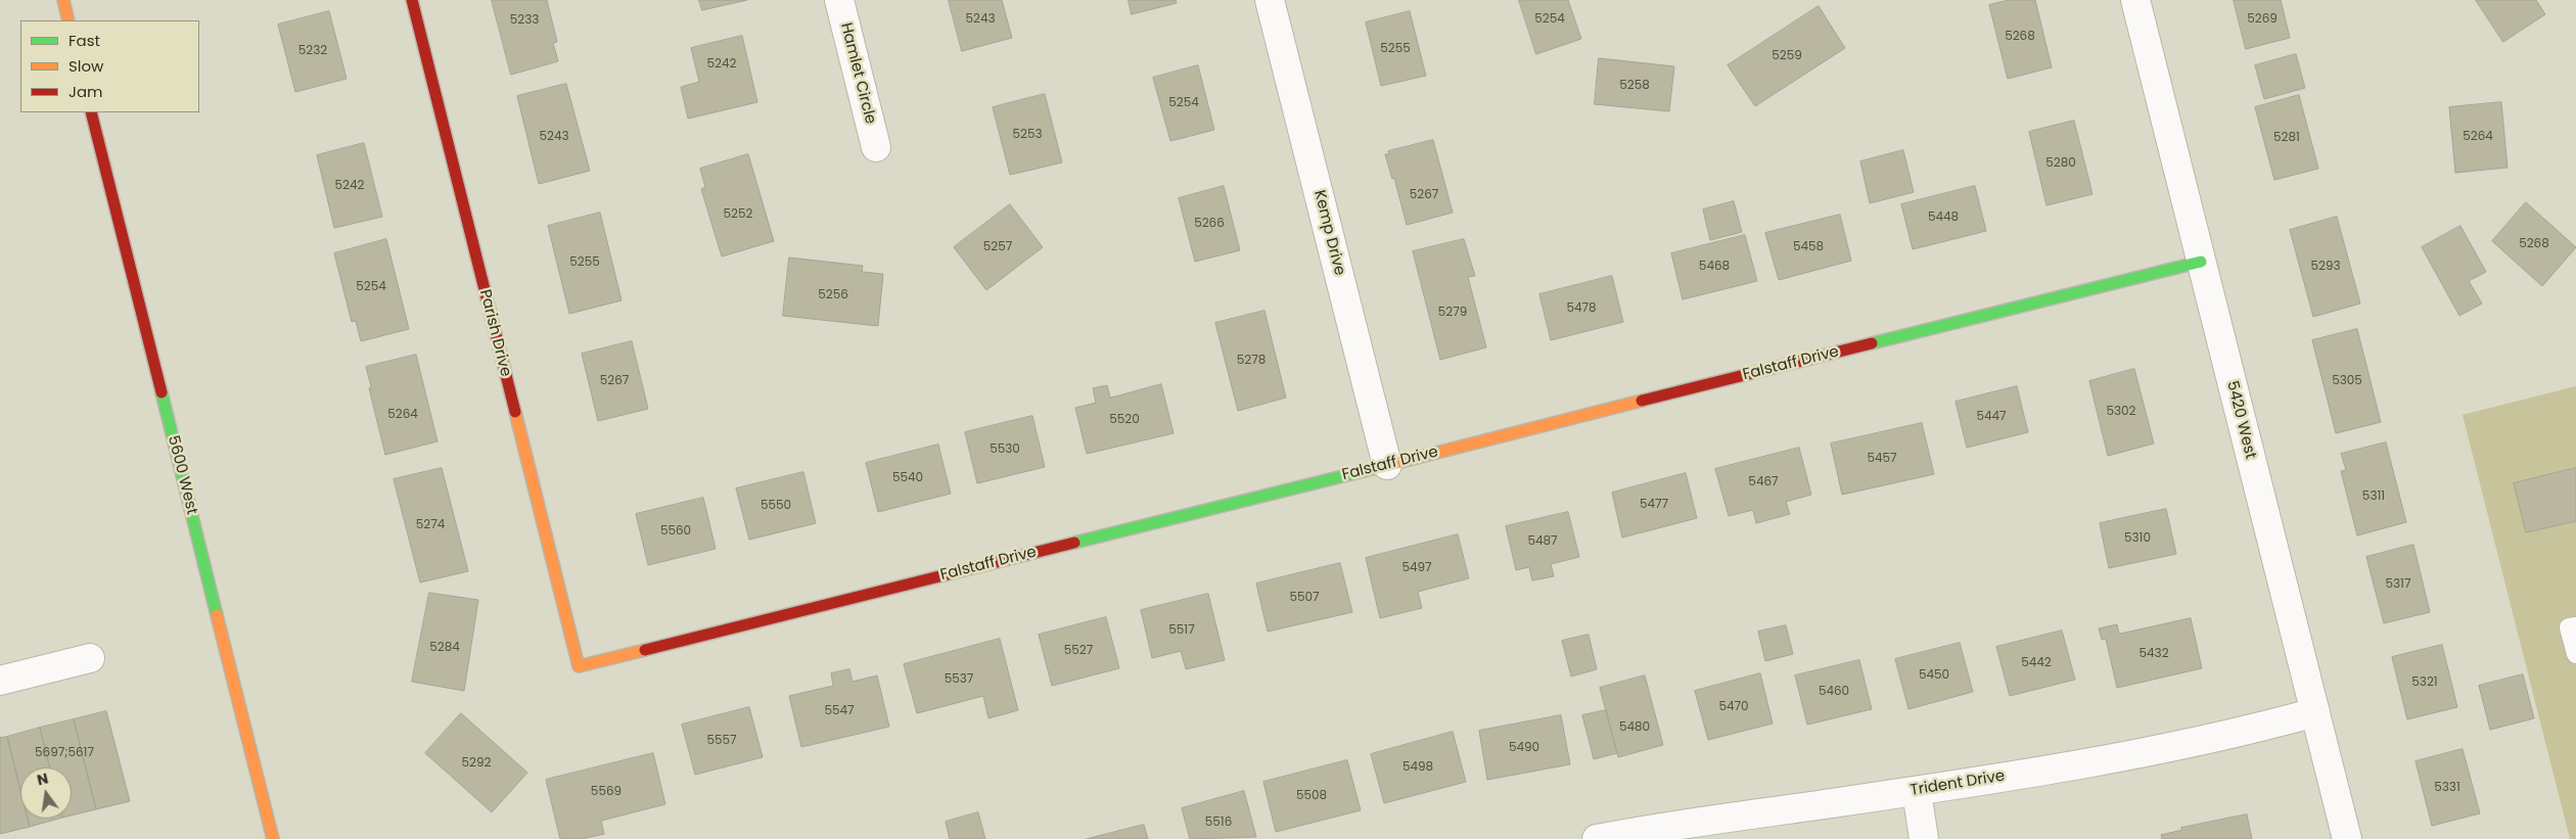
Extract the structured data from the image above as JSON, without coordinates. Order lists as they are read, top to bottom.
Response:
{
  "streets": {
    "street": [
      "Hamlet Circle",
      "Kemp Drive",
      "Parish Drive",
      "Falstaff Drive",
      "5420 West",
      "5600 West",
      "Trident Drive"
    ]
  },
  "crossings": [
    ["Kemp Drive", "Falstaff Drive"],
    ["Parish Drive", "Falstaff Drive"],
    ["Falstaff Drive", "5420 West"],
    ["5420 West", "Trident Drive"]
  ],
  "house_numbers": [
    "5243",
    "5254",
    "5269",
    "5233",
    "5268",
    "5255",
    "5232",
    "5259",
    "5242",
    "5258",
    "5254",
    "5253",
    "5243",
    "5264",
    "5281",
    "5280",
    "5242",
    "5267",
    "5252",
    "5448",
    "5266",
    "5268",
    "5257",
    "5458",
    "5255",
    "5468",
    "5293",
    "5254",
    "5256",
    "5478",
    "5279",
    "5278",
    "5267",
    "5305",
    "5302",
    "5264",
    "5447",
    "5520",
    "5530",
    "5457",
    "5540",
    "5467",
    "5311",
    "5477",
    "5550",
    "5274",
    "5560",
    "5310",
    "5487",
    "5497",
    "5317",
    "5507",
    "5517",
    "5284",
    "5527",
    "5432",
    "5442",
    "5450",
    "5537",
    "5321",
    "5460",
    "5470",
    "5547",
    "5480",
    "5557",
    "5490",
    "5697;5617",
    "5292",
    "5498",
    "5331",
    "5569",
    "5508",
    "5516"
  ],
  "legend": ["Fast", "Slow", "Jam"],
  "north": "top"
}
